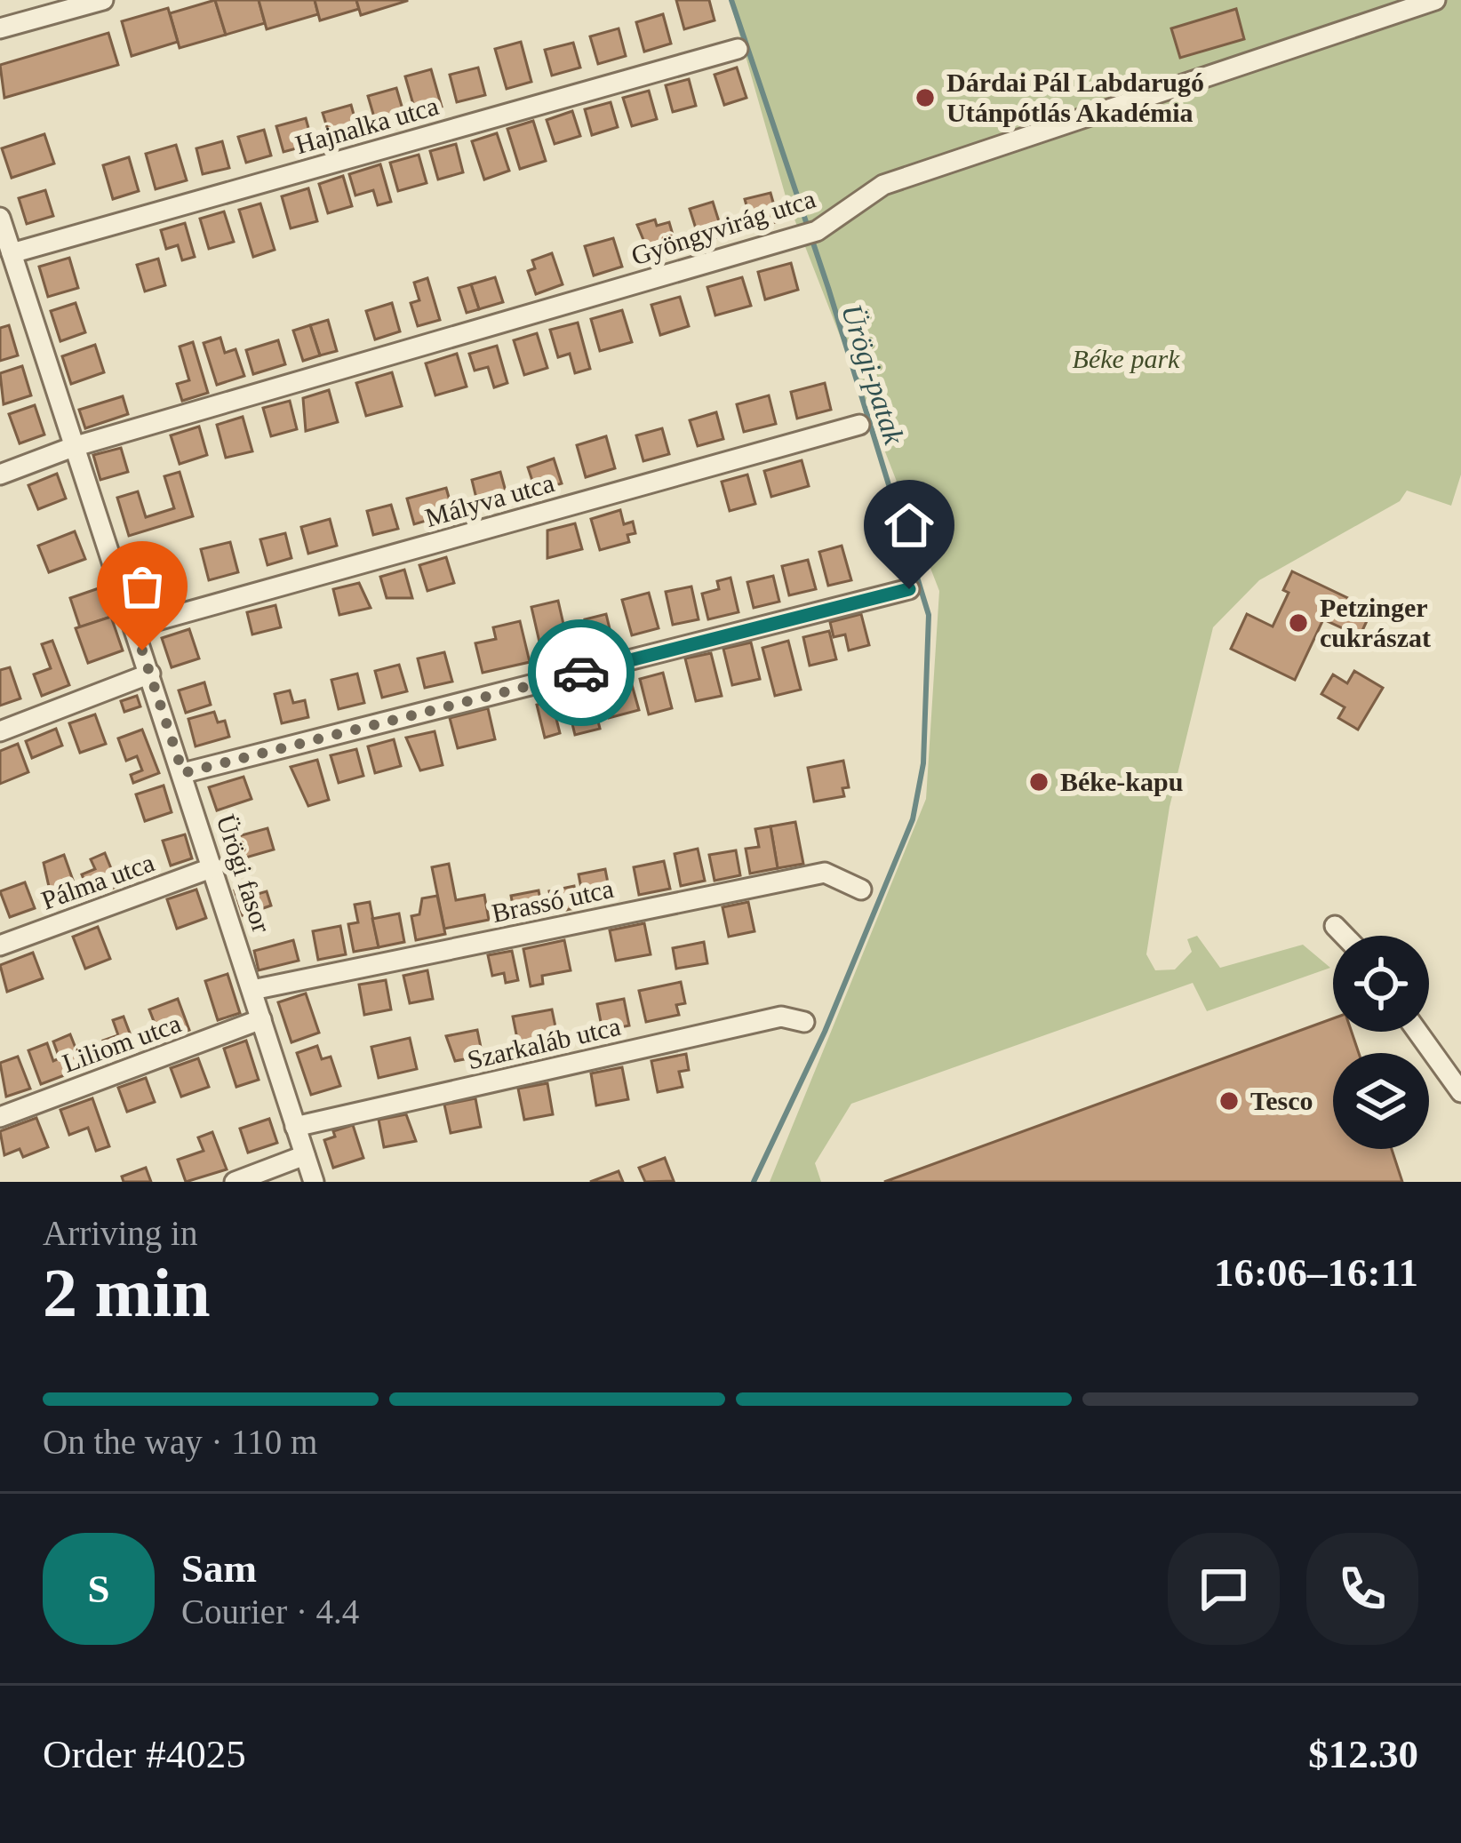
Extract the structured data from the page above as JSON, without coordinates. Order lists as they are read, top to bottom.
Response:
{
  "streets": {
    "street": [
      "Hajnalka utca",
      "Gyöngyvirág utca",
      "Mályva utca",
      "Ürögi fasor",
      "Pálma utca",
      "Brassó utca",
      "Liliom utca",
      "Szarkaláb utca"
    ]
  },
  "crossings": [
    ["Hajnalka utca", "Ürögi fasor"],
    ["Gyöngyvirág utca", "Ürögi fasor"],
    ["Mályva utca", "Ürögi fasor"],
    ["Ürögi fasor", "Pálma utca"],
    ["Ürögi fasor", "Brassó utca"],
    ["Ürögi fasor", "Liliom utca"],
    ["Ürögi fasor", "Szarkaláb utca"]
  ],
  "water": ["Ürögi-patak"],
  "parks": ["Béke park"],
  "places": [
    "Dárdai Pál Labdarugó Utánpótlás Akadémia",
    "Petzinger cukrászat",
    "Béke-kapu",
    "Tesco"
  ],
  "page": {
    "heading": ["2 min", "Arriving in", "16:06–16:11"],
    "panel": [
      "Sam",
      "Courier · 4.4",
      "Order #4025",
      "$12.30"
    ],
    "bar": "On the way · 110 m",
    "round": "S"
  }
}
